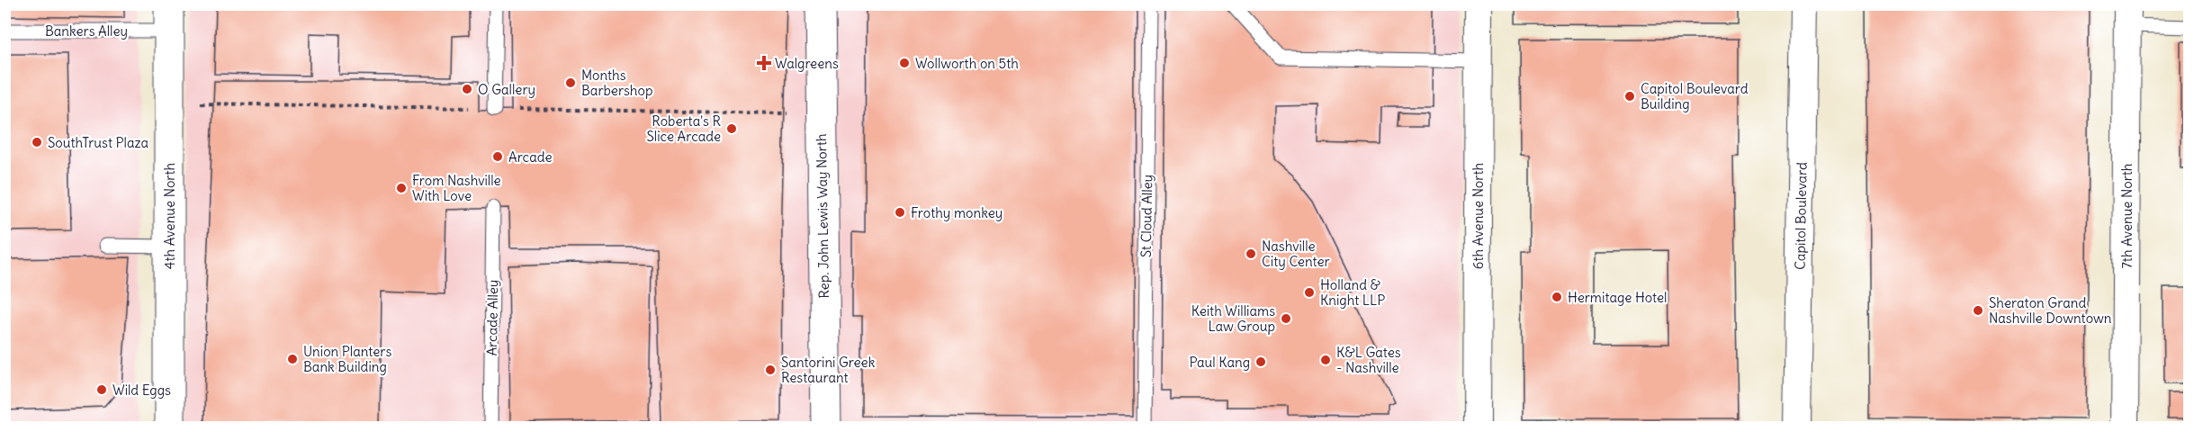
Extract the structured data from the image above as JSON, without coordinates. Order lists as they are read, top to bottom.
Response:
{
  "streets": {
    "street": [
      "4th Avenue North",
      "Rep. John Lewis Way North",
      "6th Avenue North",
      "Capitol Boulevard",
      "7th Avenue North"
    ],
    "lane": ["Bankers Alley", "St Cloud Alley", "Arcade Alley"]
  },
  "crossings": [
    ["Bankers Alley", "4th Avenue North"]
  ],
  "places": {
    "health": ["Walgreens"],
    "other": [
      "Wollworth on 5th",
      "Months Barbershop",
      "O Gallery",
      "Capitol Boulevard Building",
      "Roberta's R Slice Arcade",
      "SouthTrust Plaza",
      "Arcade",
      "From Nashville With Love",
      "Frothy monkey",
      "Nashville City Center",
      "Holland & Knight LLP",
      "Hermitage Hotel",
      "Sheraton Grand Nashville Downtown",
      "Keith Williams Law Group",
      "Union Planters Bank Building",
      "K&L Gates - Nashville",
      "Paul Kang",
      "Santorini Greek Restaurant",
      "Wild Eggs"
    ]
  }
}
